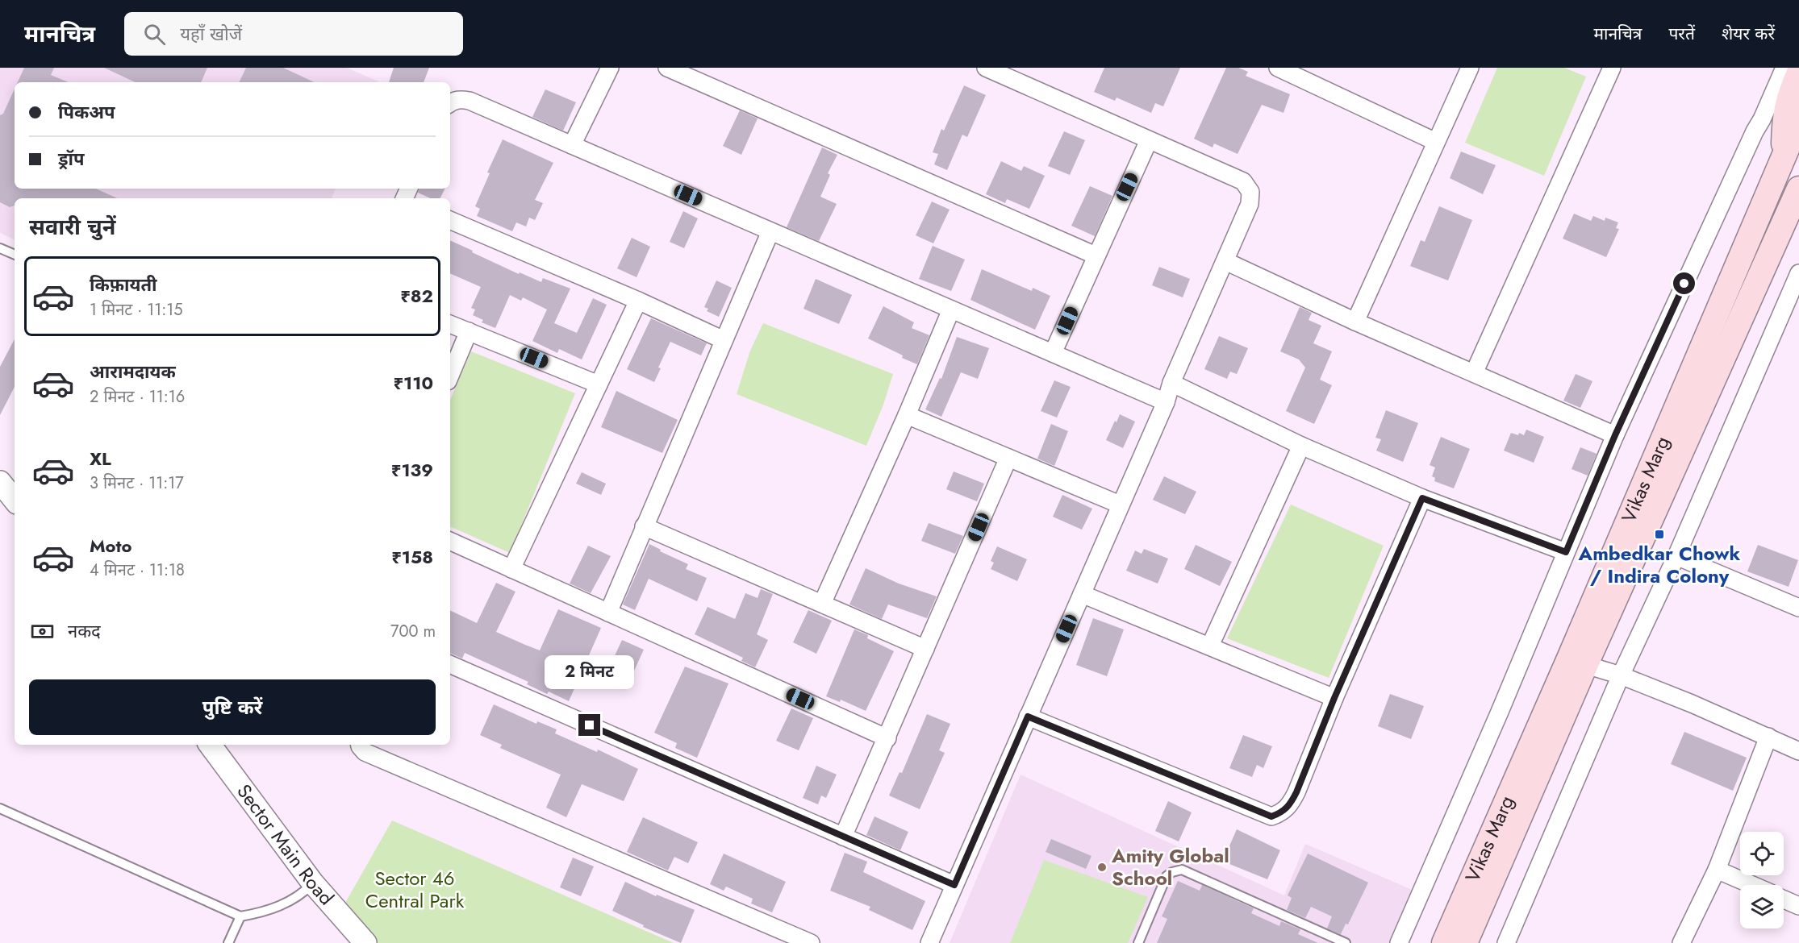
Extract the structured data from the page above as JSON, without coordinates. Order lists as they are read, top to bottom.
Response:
{
  "streets": {
    "main road": ["Vikas Marg"],
    "street": ["Sector Main Road"]
  },
  "parks": ["Sector 46 Central Park"],
  "places": {
    "transit": ["Ambedkar Chowk / Indira Colony"],
    "other": ["Amity Global School"]
  },
  "page": {
    "header": "मानचित्र",
    "search": "यहाँ खोजें",
    "nav": ["मानचित्र", "परतें", "शेयर करें"],
    "banner": ["पिकअप", "ड्रॉप"],
    "heading": "सवारी चुनें",
    "list": [
      {
        "name": "किफ़ायती",
        "note": "1 मिनट · 11:15",
        "value": "₹82"
      },
      {
        "name": "आरामदायक",
        "note": "2 मिनट · 11:16",
        "value": "₹110"
      },
      {
        "name": "XL",
        "note": "3 मिनट · 11:17",
        "value": "₹139"
      },
      {
        "name": "Moto",
        "note": "4 मिनट · 11:18",
        "value": "₹158"
      }
    ],
    "pay": ["नकद", "700 m"],
    "bubble": "2 मिनट",
    "buttons": "पुष्टि करें"
  }
}
